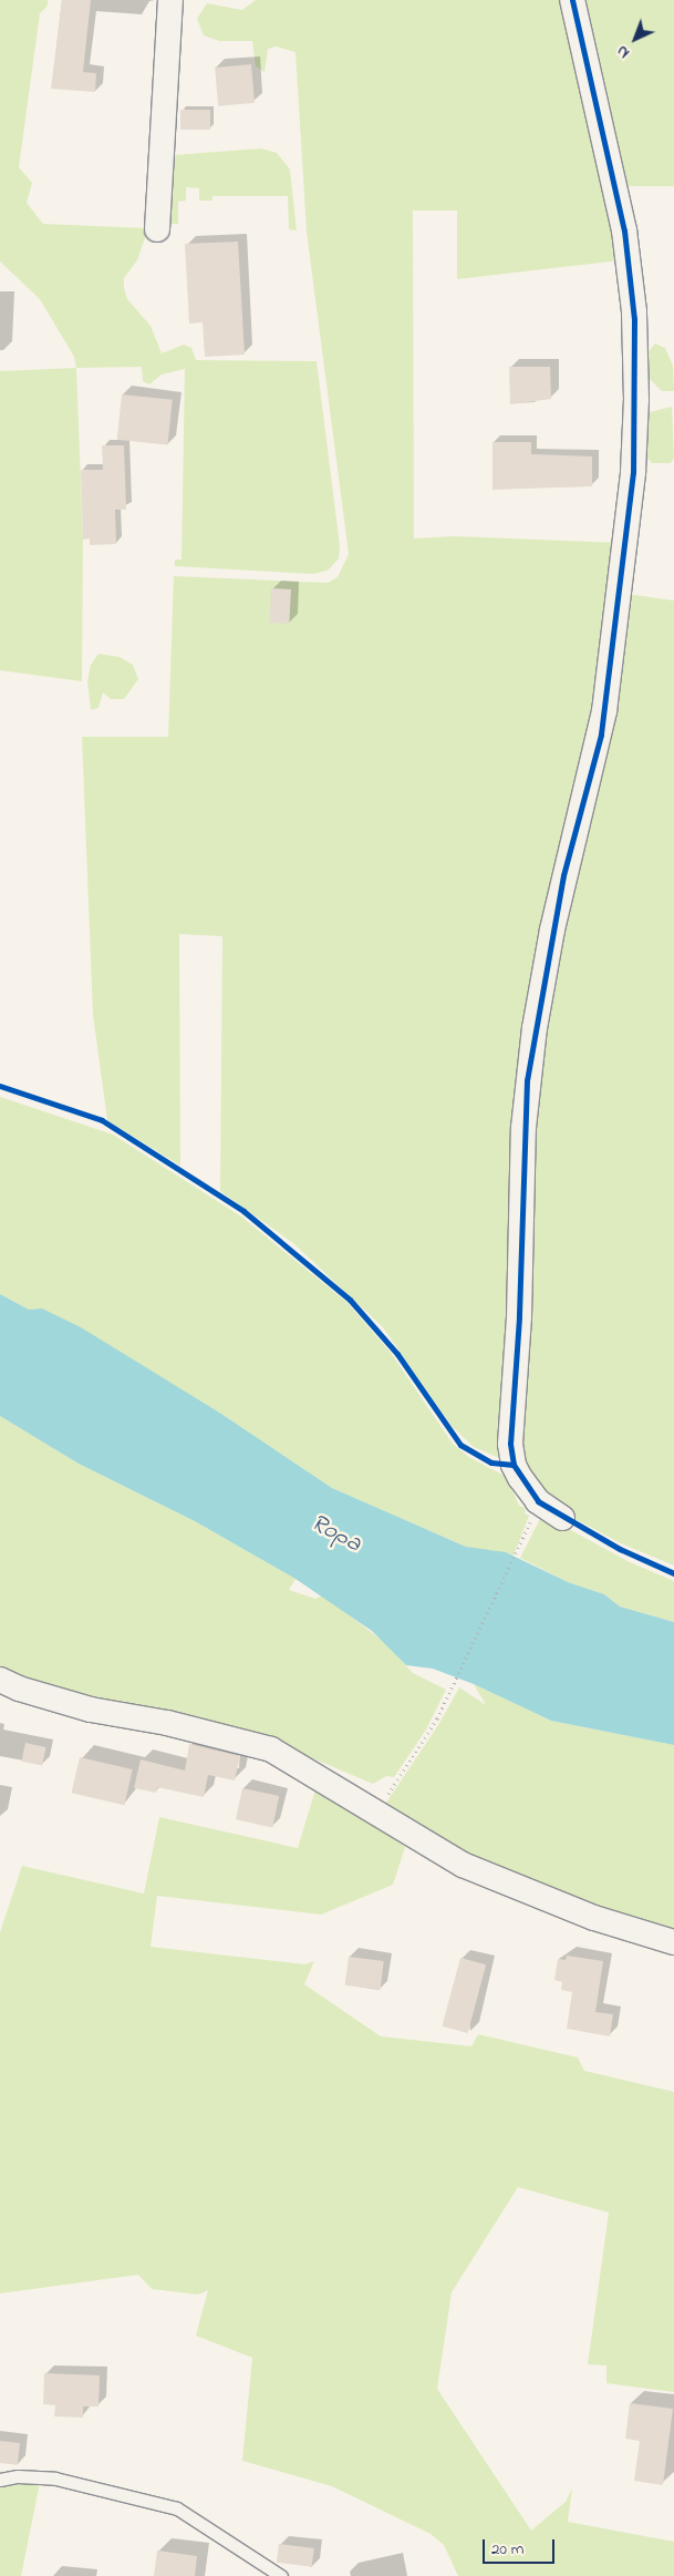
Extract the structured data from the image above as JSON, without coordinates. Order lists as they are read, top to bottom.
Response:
{
  "water": ["Ropa"],
  "scale_bar": "20 m",
  "north": "bottom left"
}
